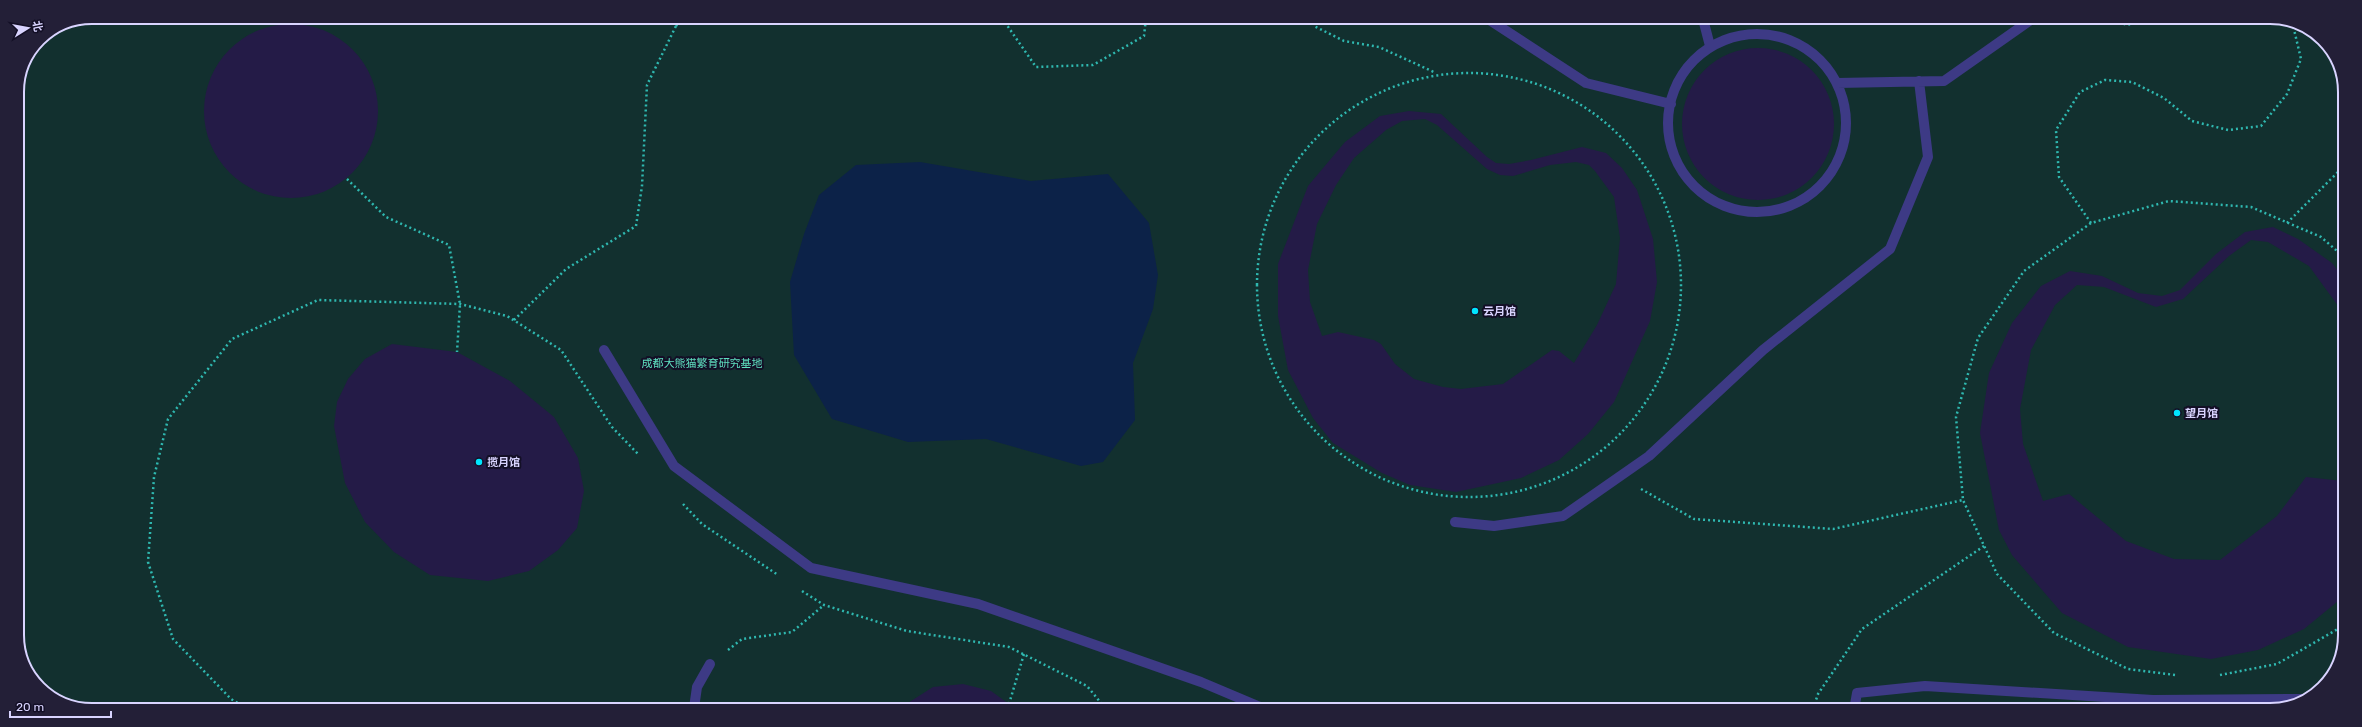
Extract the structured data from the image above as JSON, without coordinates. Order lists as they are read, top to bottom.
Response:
{
  "parks": ["成都大熊猫繁育研究基地"],
  "places": ["云月馆", "望月馆", "揽月馆"],
  "scale_bar": "20 m",
  "north": "right"
}
